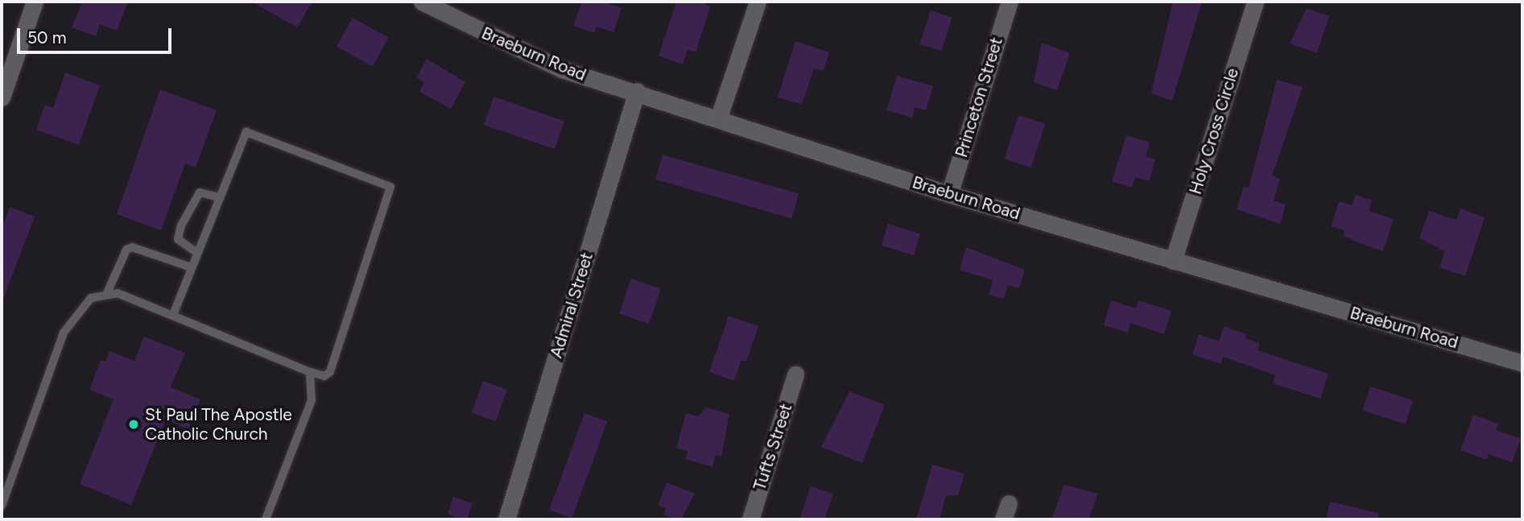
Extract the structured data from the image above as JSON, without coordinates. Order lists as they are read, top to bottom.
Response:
{
  "streets": {
    "street": [
      "Braeburn Road",
      "Princeton Street",
      "Holy Cross Circle",
      "Admiral Street",
      "Tufts Street"
    ]
  },
  "crossings": [
    ["Braeburn Road", "Princeton Street"],
    ["Braeburn Road", "Holy Cross Circle"],
    ["Braeburn Road", "Admiral Street"]
  ],
  "places": ["St Paul The Apostle Catholic Church"],
  "scale_bar": "50 m"
}
